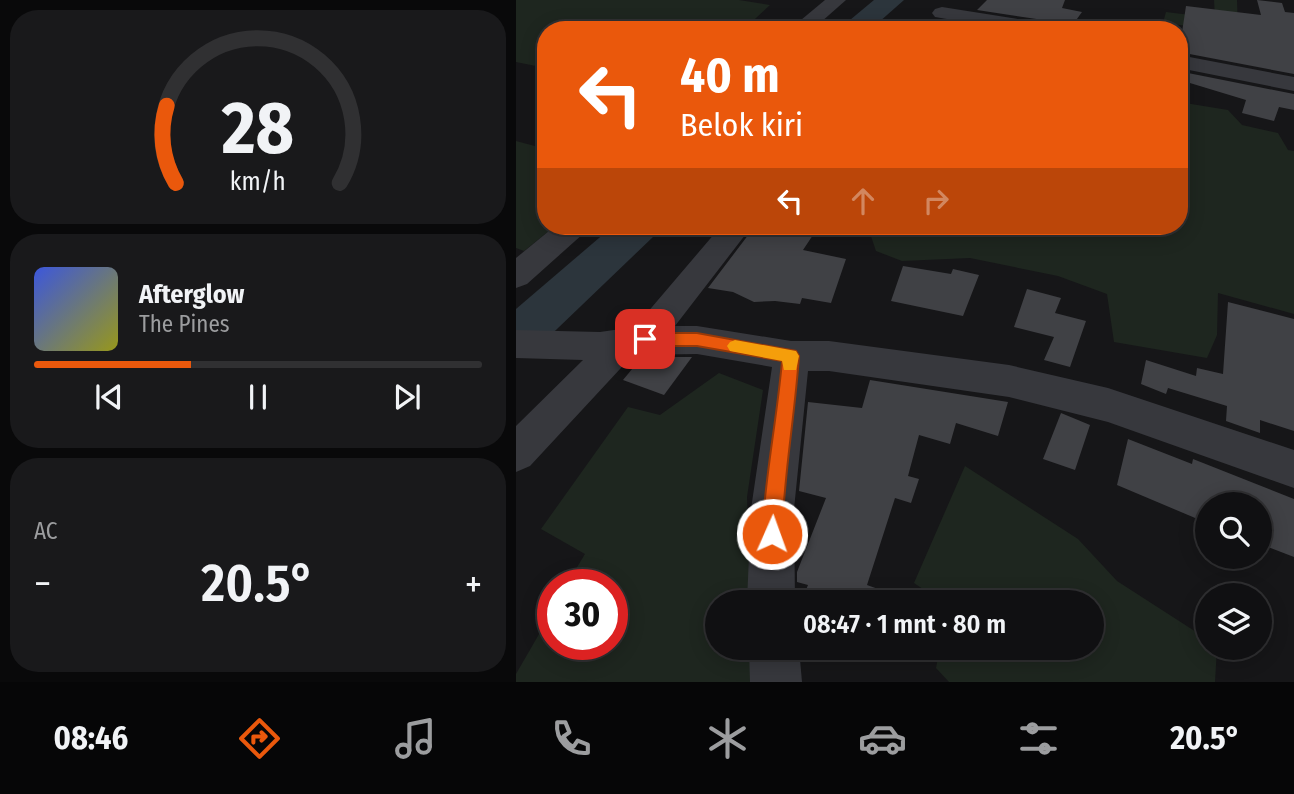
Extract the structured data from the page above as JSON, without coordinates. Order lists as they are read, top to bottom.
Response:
{
  "page": {
    "turn": ["40 m", "Belok kiri"],
    "song": ["Afterglow", "The Pines"],
    "tile": "AC",
    "heat": ["−", "20.5°", "+"],
    "limit": "30",
    "trip": "08:47 · 1 mnt · 80 m",
    "tabs": ["08:46", "20.5°"],
    "gauge": ["28", "km/h"]
  }
}
